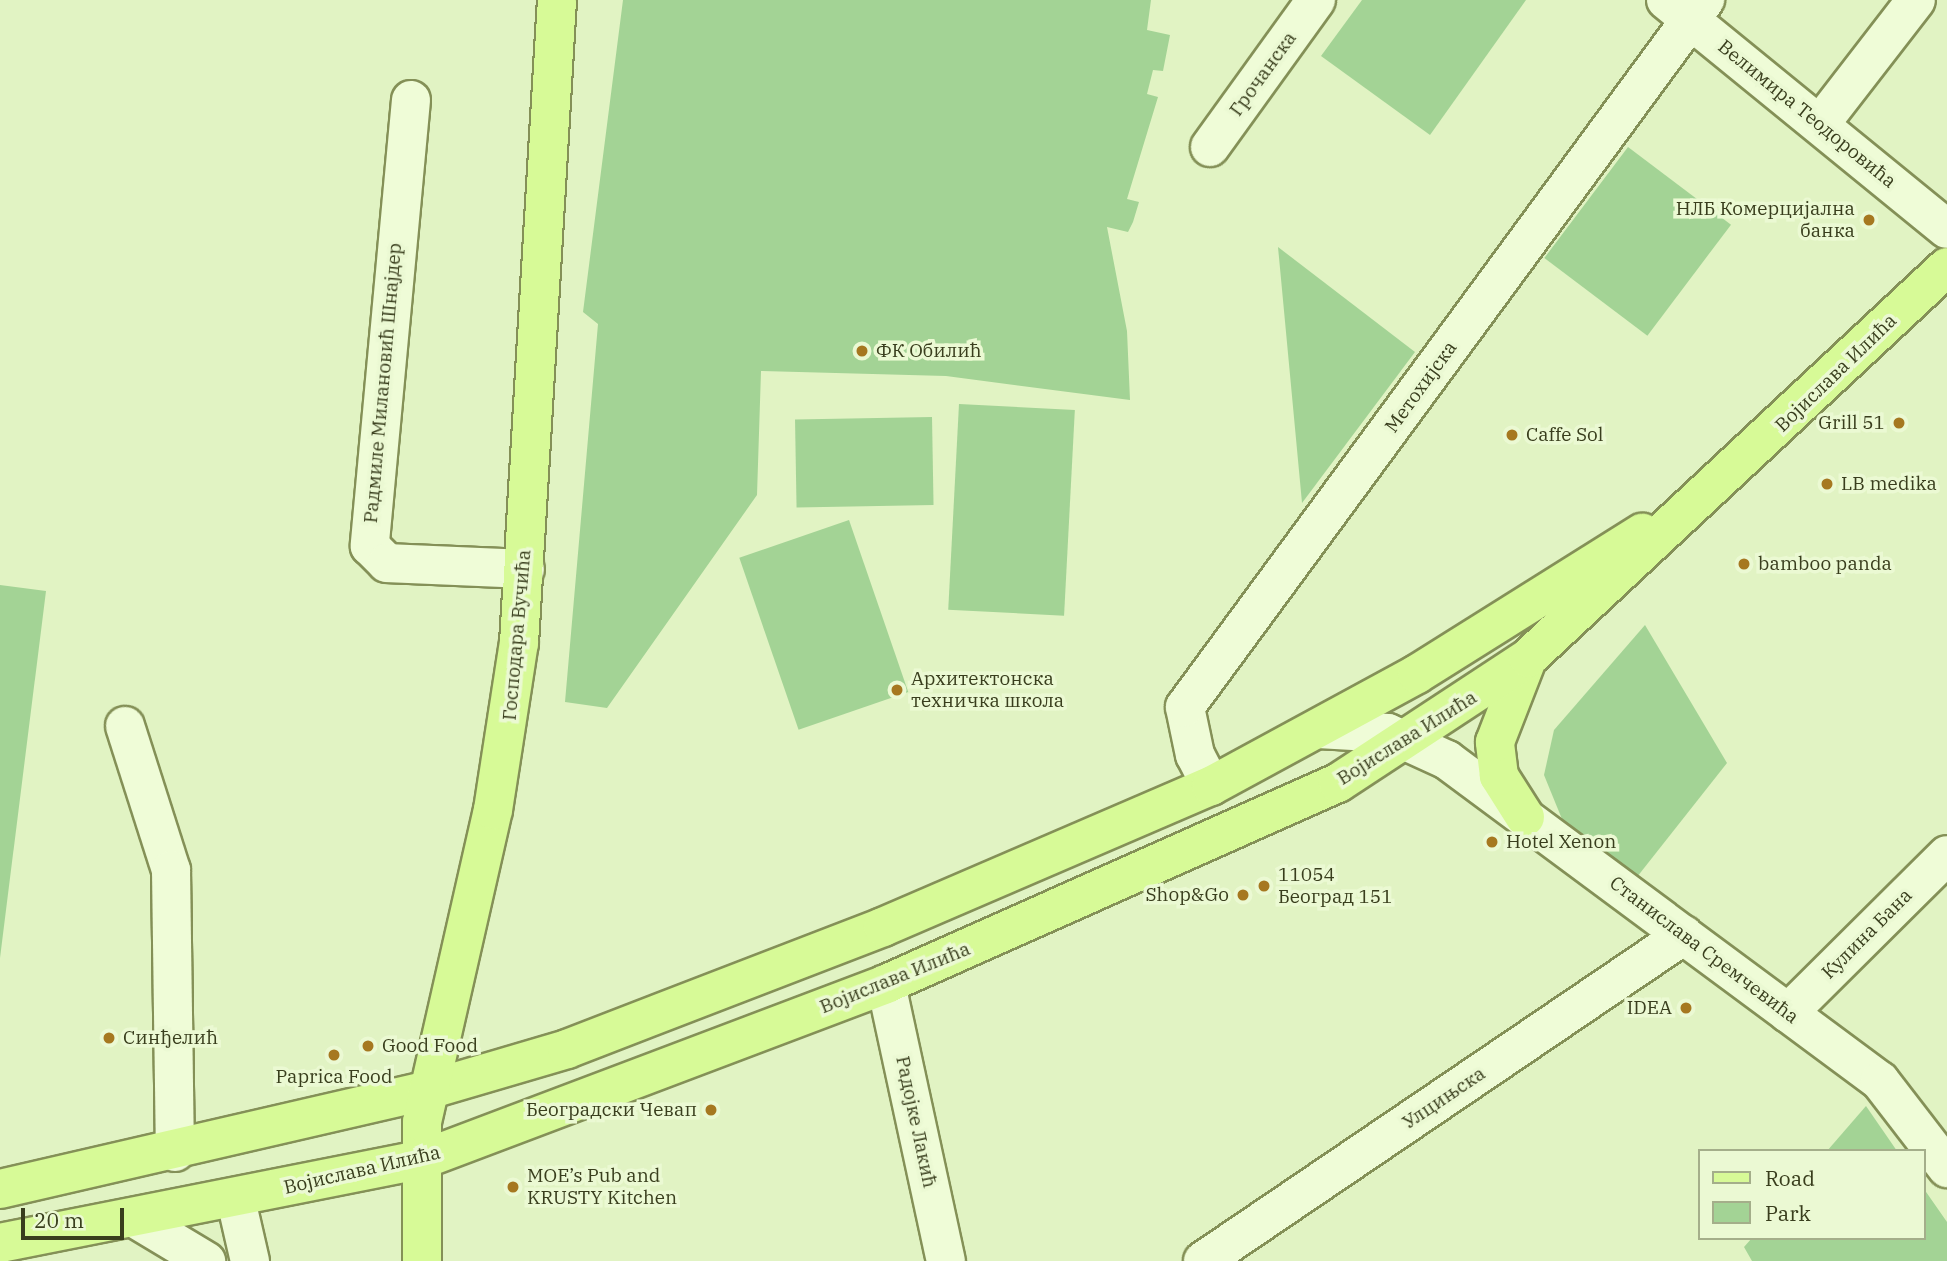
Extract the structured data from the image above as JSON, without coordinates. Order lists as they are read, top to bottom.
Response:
{
  "streets": {
    "main road": ["Војислава Илића", "Господара Вучића"],
    "street": [
      "Грочанска",
      "Велимира Теодоровића",
      "Радмиле Милановић Шнајдер",
      "Метохијска",
      "Кулина Бана",
      "Станислава Сремчевића",
      "Улцињска",
      "Радојке Лакић"
    ]
  },
  "crossings": [
    ["Велимира Теодоровића", "Метохијска"],
    ["Војислава Илића", "Метохијска"],
    ["Војислава Илића", "Господара Вучића"],
    ["Војислава Илића", "Станислава Сремчевића"],
    ["Војислава Илића", "Радојке Лакић"],
    ["Радмиле Милановић Шнајдер", "Господара Вучића"],
    ["Кулина Бана", "Станислава Сремчевића"],
    ["Станислава Сремчевића", "Улцињска"]
  ],
  "places": [
    "НЛБ Комерцијална банка",
    "ФК Обилић",
    "Grill 51",
    "Caffe Sol",
    "LB medika",
    "bamboo panda",
    "Архитектонска техничка школа",
    "Hotel Xenon",
    "11054 Београд 151",
    "Shop&Go",
    "IDEA",
    "Синђелић",
    "Good Food",
    "Paprica Food",
    "Београдски Чевап",
    "MOE’s Pub and KRUSTY Kitchen"
  ],
  "legend": ["Road", "Park"],
  "scale_bar": "20 m"
}
